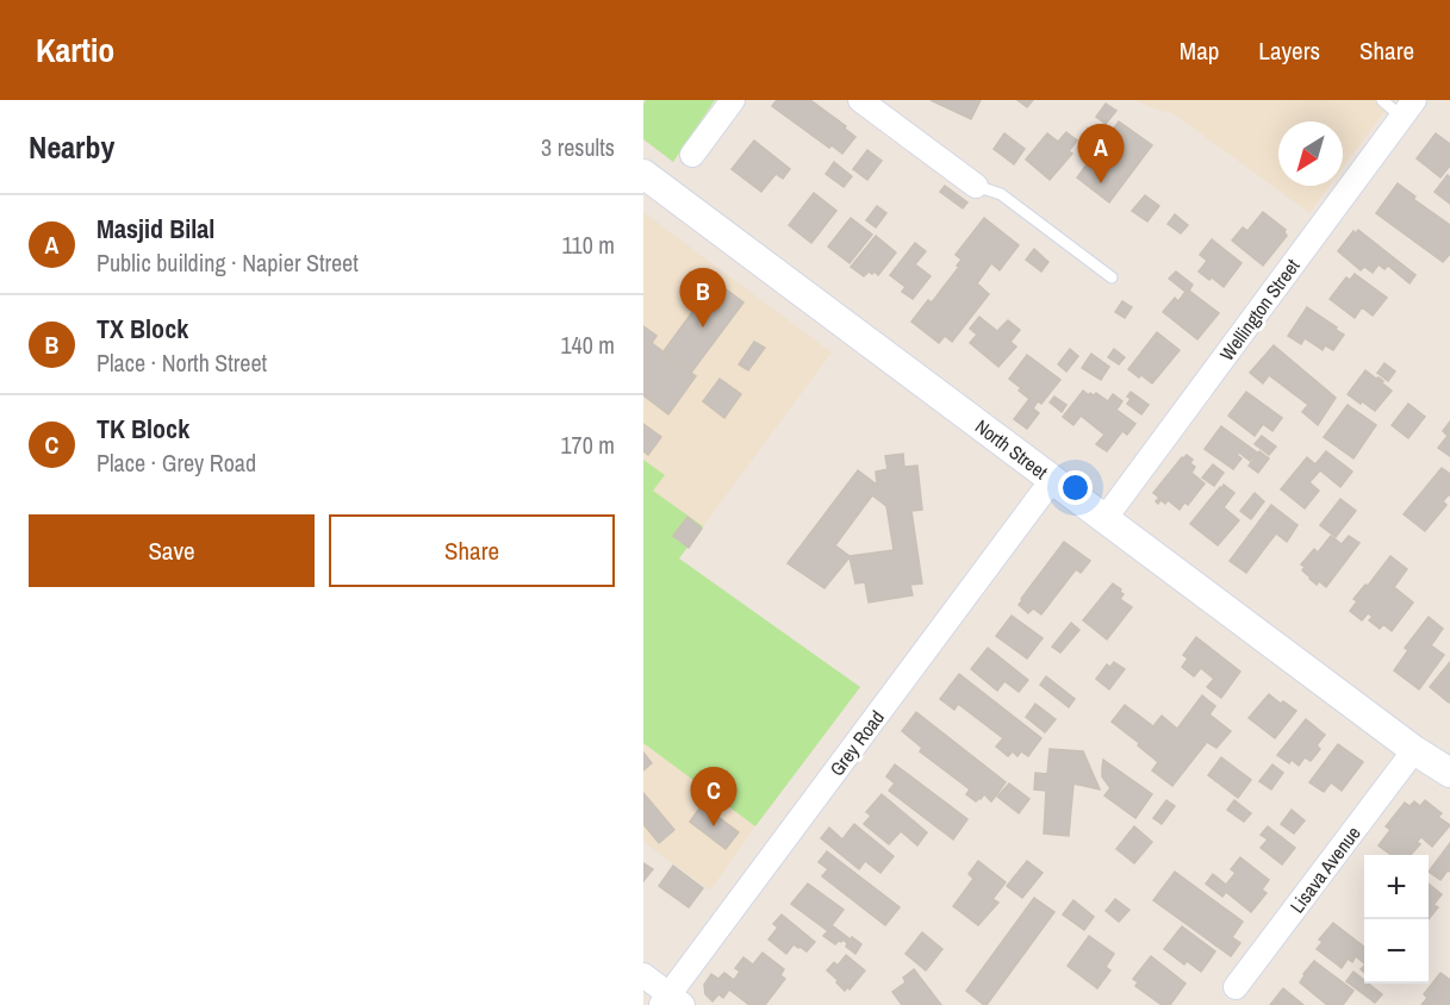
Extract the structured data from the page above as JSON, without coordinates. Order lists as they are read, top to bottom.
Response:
{
  "streets": {
    "street": [
      "Wellington Street",
      "North Street",
      "Grey Road",
      "Lisava Avenue"
    ]
  },
  "crossings": [
    ["Wellington Street", "North Street"],
    ["North Street", "Grey Road"],
    ["North Street", "Lisava Avenue"]
  ],
  "north": "bottom left",
  "page": {
    "header": "Kartio",
    "nav": ["Map", "Layers", "Share"],
    "heading": ["Nearby", "3 results"],
    "pins": ["A", "B", "C"],
    "list": [
      {
        "mark": "A",
        "name": "Masjid Bilal",
        "note": "Public building · Napier Street",
        "value": "110 m"
      },
      {
        "mark": "B",
        "name": "TX Block",
        "note": "Place · North Street",
        "value": "140 m"
      },
      {
        "mark": "C",
        "name": "TK Block",
        "note": "Place · Grey Road",
        "value": "170 m"
      }
    ],
    "buttons": ["Save", "Share"],
    "map_buttons": ["+", "−"]
  }
}
